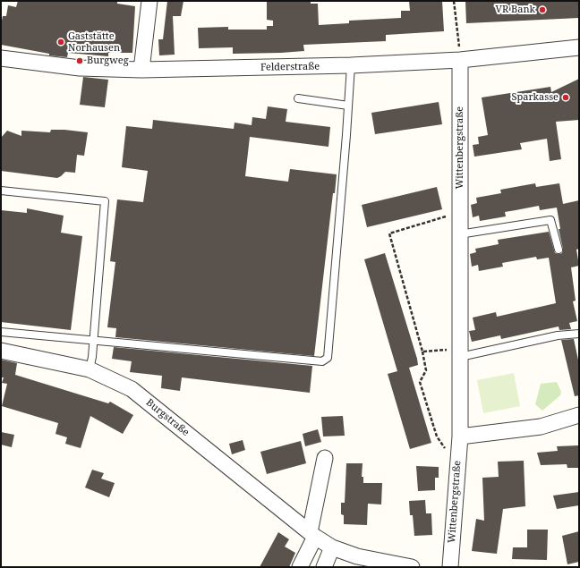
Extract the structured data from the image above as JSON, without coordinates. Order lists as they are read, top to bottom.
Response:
{
  "streets": {
    "street": ["Felderstraße", "Wittenbergstraße", "Burgstraße"]
  },
  "crossings": [
    ["Felderstraße", "Wittenbergstraße"]
  ],
  "places": [
    "VR Bank",
    "Gaststätte Norhausen",
    "Burgweg",
    "Sparkasse"
  ]
}
